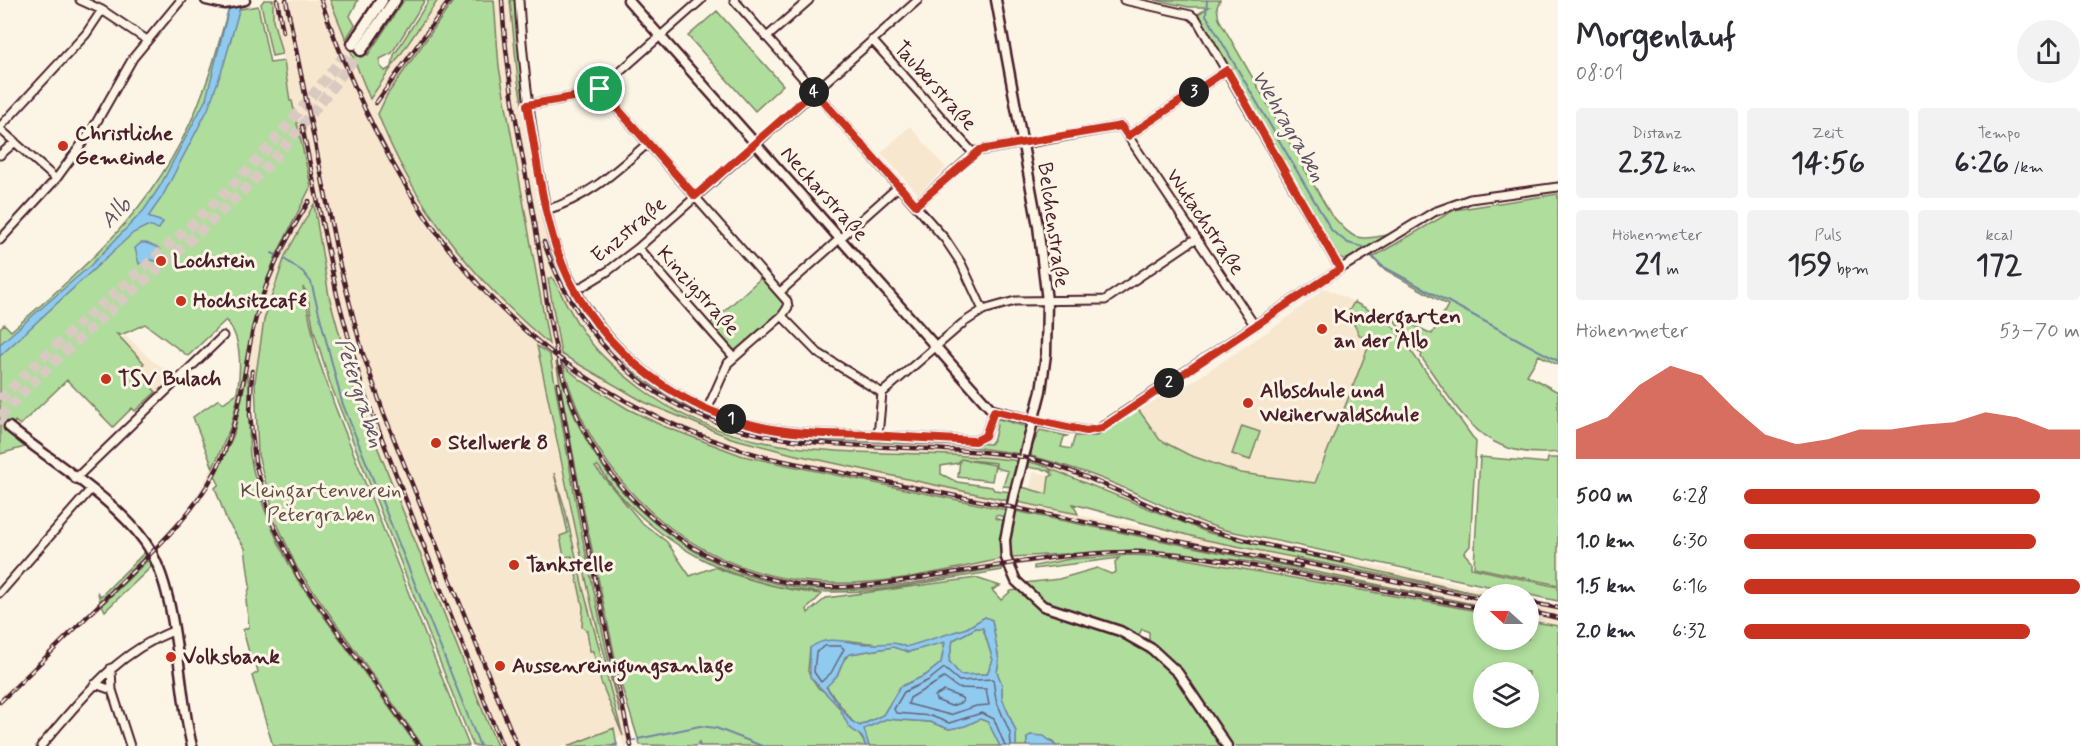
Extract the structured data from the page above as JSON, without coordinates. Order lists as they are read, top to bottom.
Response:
{
  "streets": {
    "street": [
      "Tauberstraße",
      "Neckarstraße",
      "Wutachstraße",
      "Belchenstraße",
      "Enzstraße",
      "Kinzigstraße"
    ]
  },
  "crossings": [
    ["Tauberstraße", "Enzstraße"],
    ["Neckarstraße", "Enzstraße"],
    ["Enzstraße", "Kinzigstraße"]
  ],
  "water": ["Wehragraben", "Alb", "Petergraben"],
  "parks": ["Kleingartenverein Petergraben"],
  "places": [
    "Christliche Gemeinde",
    "Lochstein",
    "Hochsitzcafé",
    "Kindergarten an der Alb",
    "TSV Bulach",
    "Albschule und Weiherwaldschule",
    "Stellwerk 8",
    "Tankstelle",
    "Volksbank",
    "Aussenreinigungsanlage"
  ],
  "north": "left",
  "page": {
    "heading": ["Morgenlauf", "08:01"],
    "pins": [
      "3",
      "4",
      "2",
      "1"
    ],
    "stats": [
      ["Distanz", "2.32 km"],
      ["Zeit", "14:56"],
      ["Tempo", "6:26 /km"],
      ["Höhenmeter", "21 m"],
      ["Puls", "159 bpm"],
      ["kcal", "172"]
    ],
    "chart": ["Höhenmeter", "53–70 m"],
    "list": [
      {
        "name": "500 m",
        "note": "6:28"
      },
      {
        "name": "1.0 km",
        "note": "6:30"
      },
      {
        "name": "1.5 km",
        "note": "6:16"
      },
      {
        "name": "2.0 km",
        "note": "6:32"
      }
    ]
  }
}
